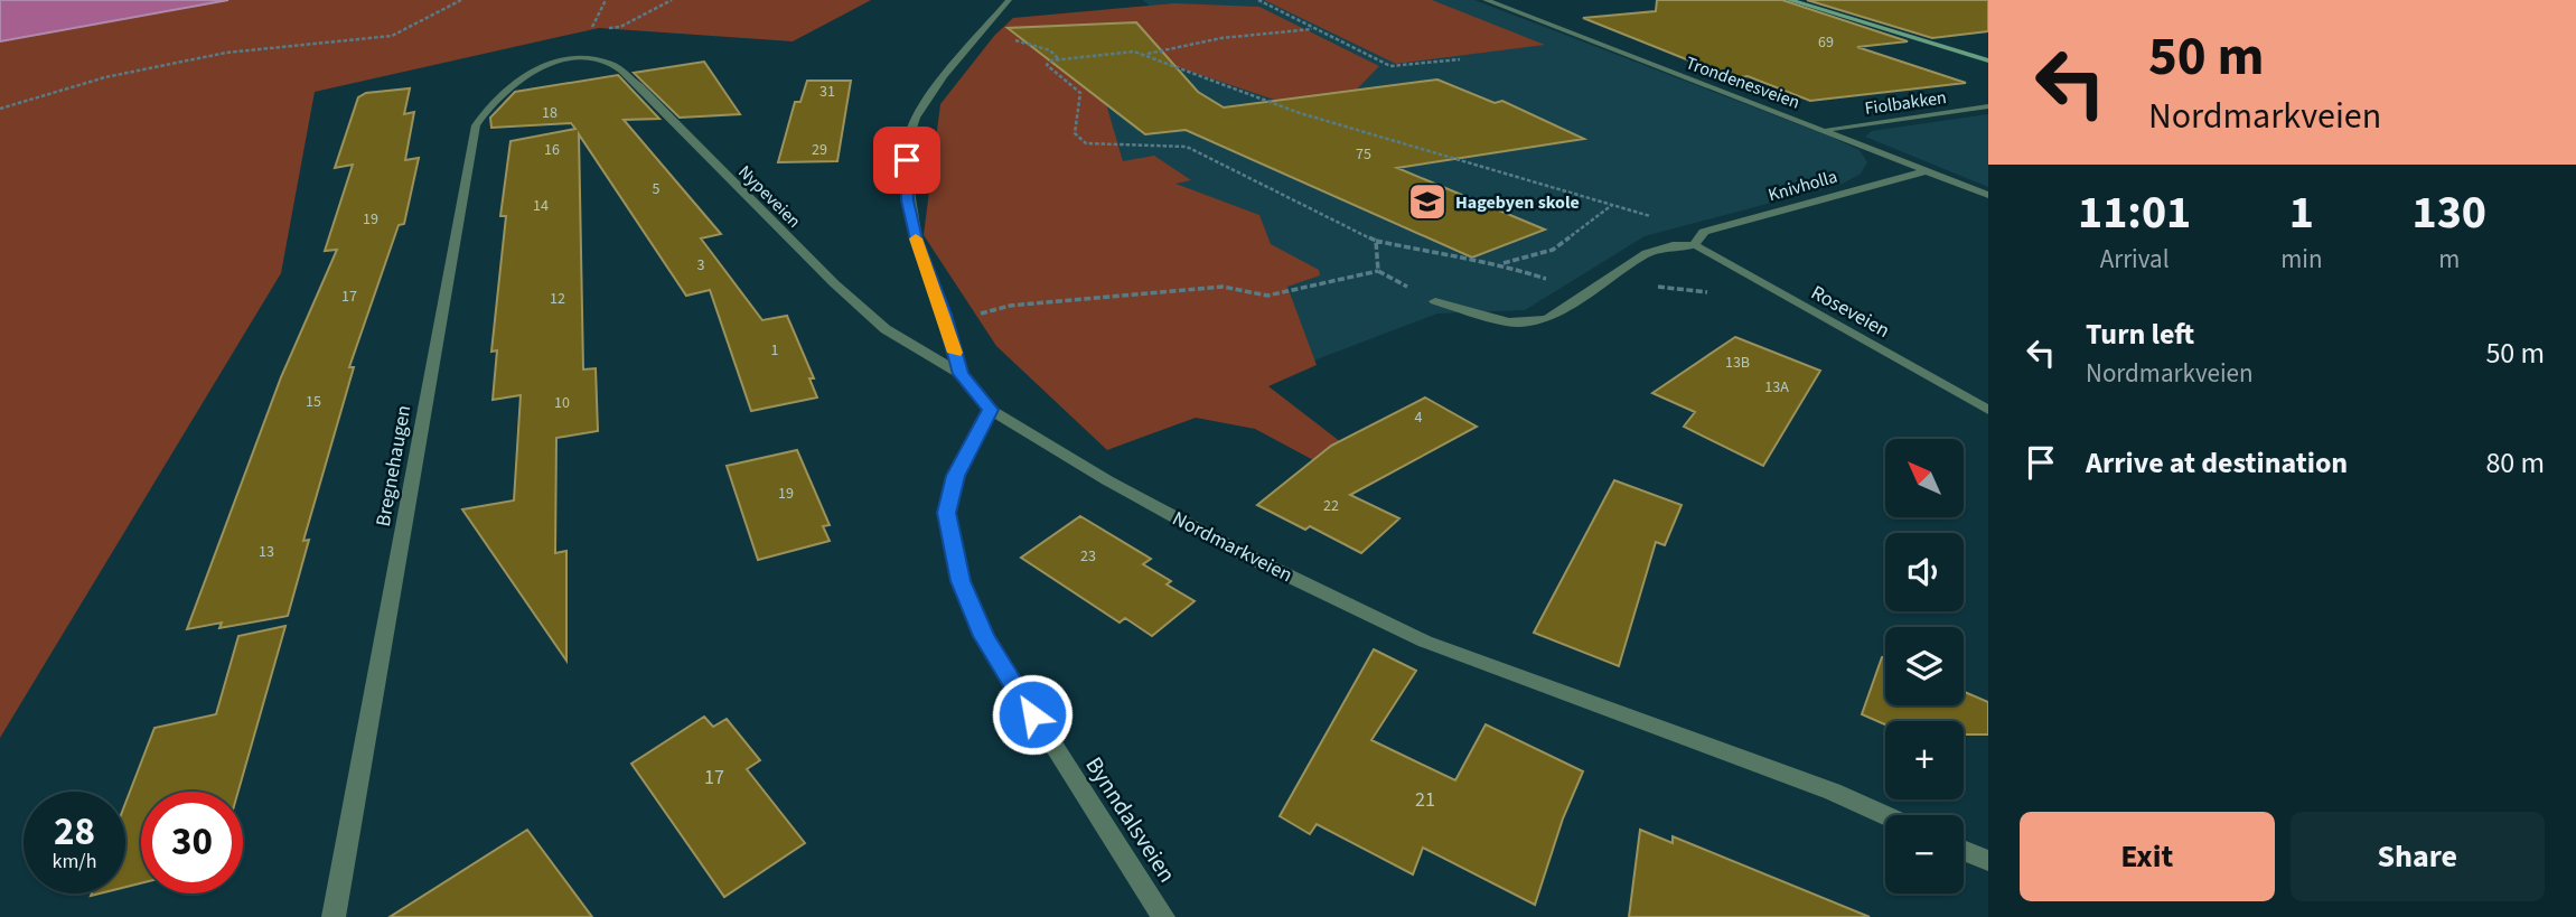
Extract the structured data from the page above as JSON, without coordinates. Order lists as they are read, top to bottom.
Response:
{
  "streets": {
    "street": [
      "Trondenesveien",
      "Fiolbakken",
      "Knivholla",
      "Nypeveien",
      "Roseveien",
      "Bregnehaugen",
      "Nordmarkveien",
      "Bynndalsveien"
    ]
  },
  "crossings": [
    ["Trondenesveien", "Fiolbakken"],
    ["Trondenesveien", "Knivholla"],
    ["Nypeveien", "Bregnehaugen"],
    ["Nypeveien", "Nordmarkveien"],
    ["Nordmarkveien", "Bynndalsveien"]
  ],
  "places": {
    "school or university": ["Hagebyen skole"]
  },
  "house_numbers": [
    "69",
    "31",
    "18",
    "16",
    "29",
    "75",
    "5",
    "14",
    "19",
    "3",
    "17",
    "12",
    "1",
    "13B",
    "13A",
    "15",
    "10",
    "4",
    "19",
    "22",
    "13",
    "23",
    "17",
    "21"
  ],
  "north": "top left",
  "page": {
    "turn": ["50 m", "Nordmarkveien"],
    "eta": [
      "11:01",
      "Arrival",
      "1",
      "min",
      "130",
      "m"
    ],
    "list": [
      {
        "name": "Turn left",
        "note": "Nordmarkveien",
        "value": "50 m"
      },
      {
        "name": "Arrive at destination",
        "value": "80 m"
      }
    ],
    "map_buttons": ["+", "−"],
    "speed": "28 km/h",
    "limit": "30",
    "buttons": ["Exit", "Share"]
  }
}
